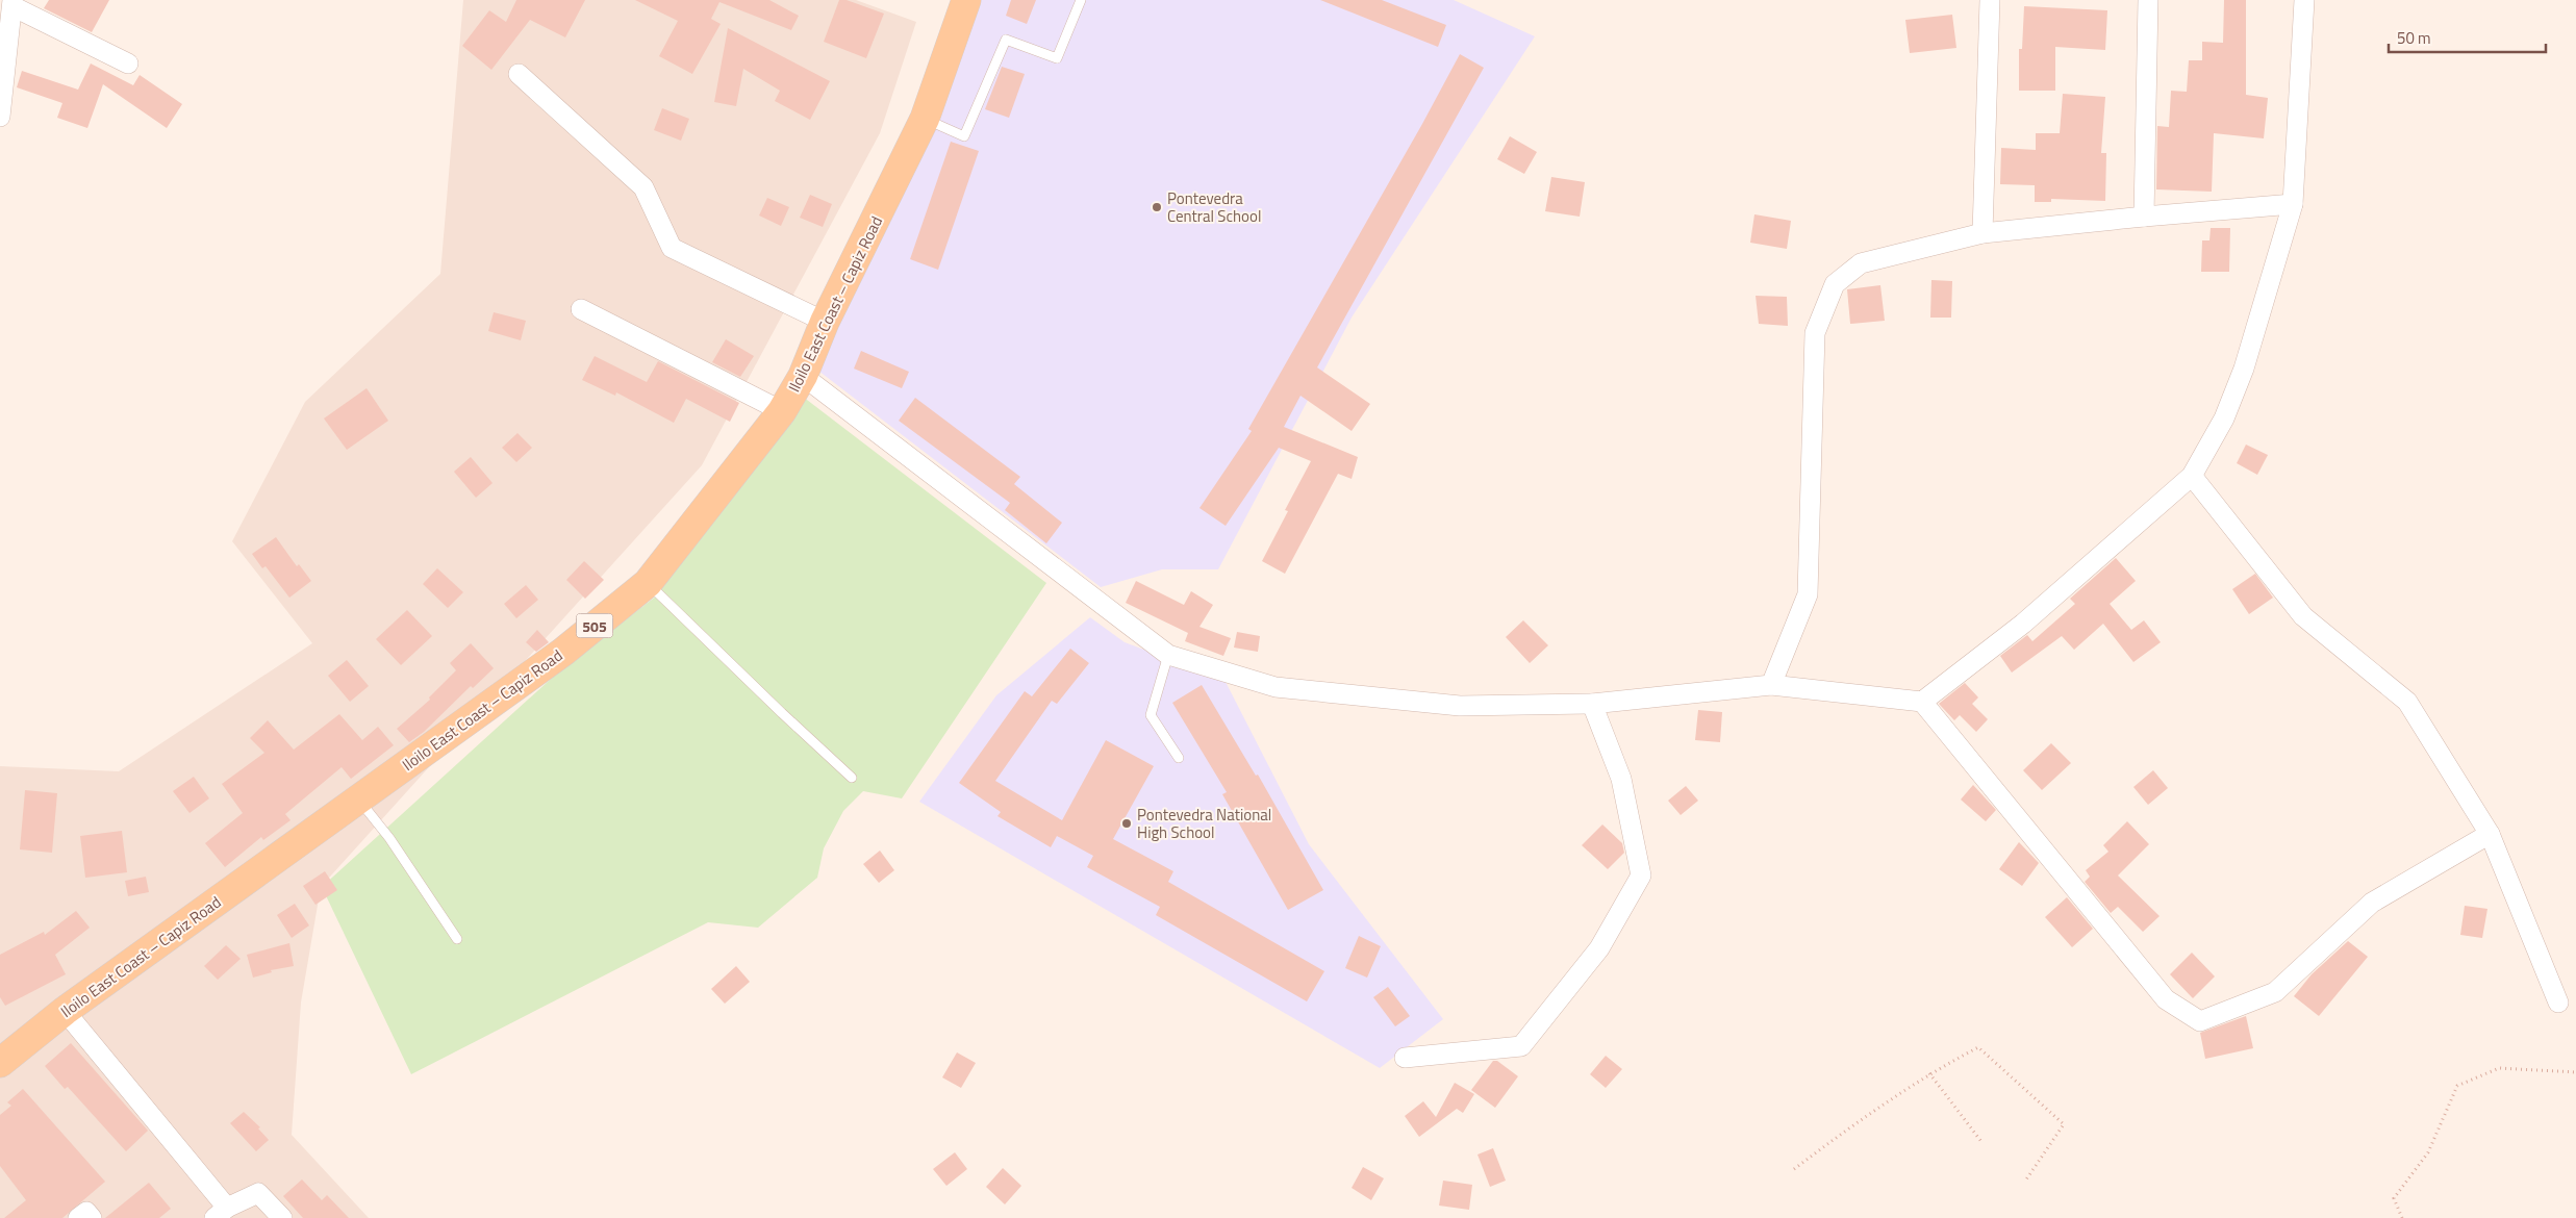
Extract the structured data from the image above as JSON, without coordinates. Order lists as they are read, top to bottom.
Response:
{
  "streets": {
    "main road": ["Iloilo East Coast – Capiz Road", "505"]
  },
  "places": ["Pontevedra Central School", "Pontevedra National High School"],
  "scale_bar": "50 m"
}
